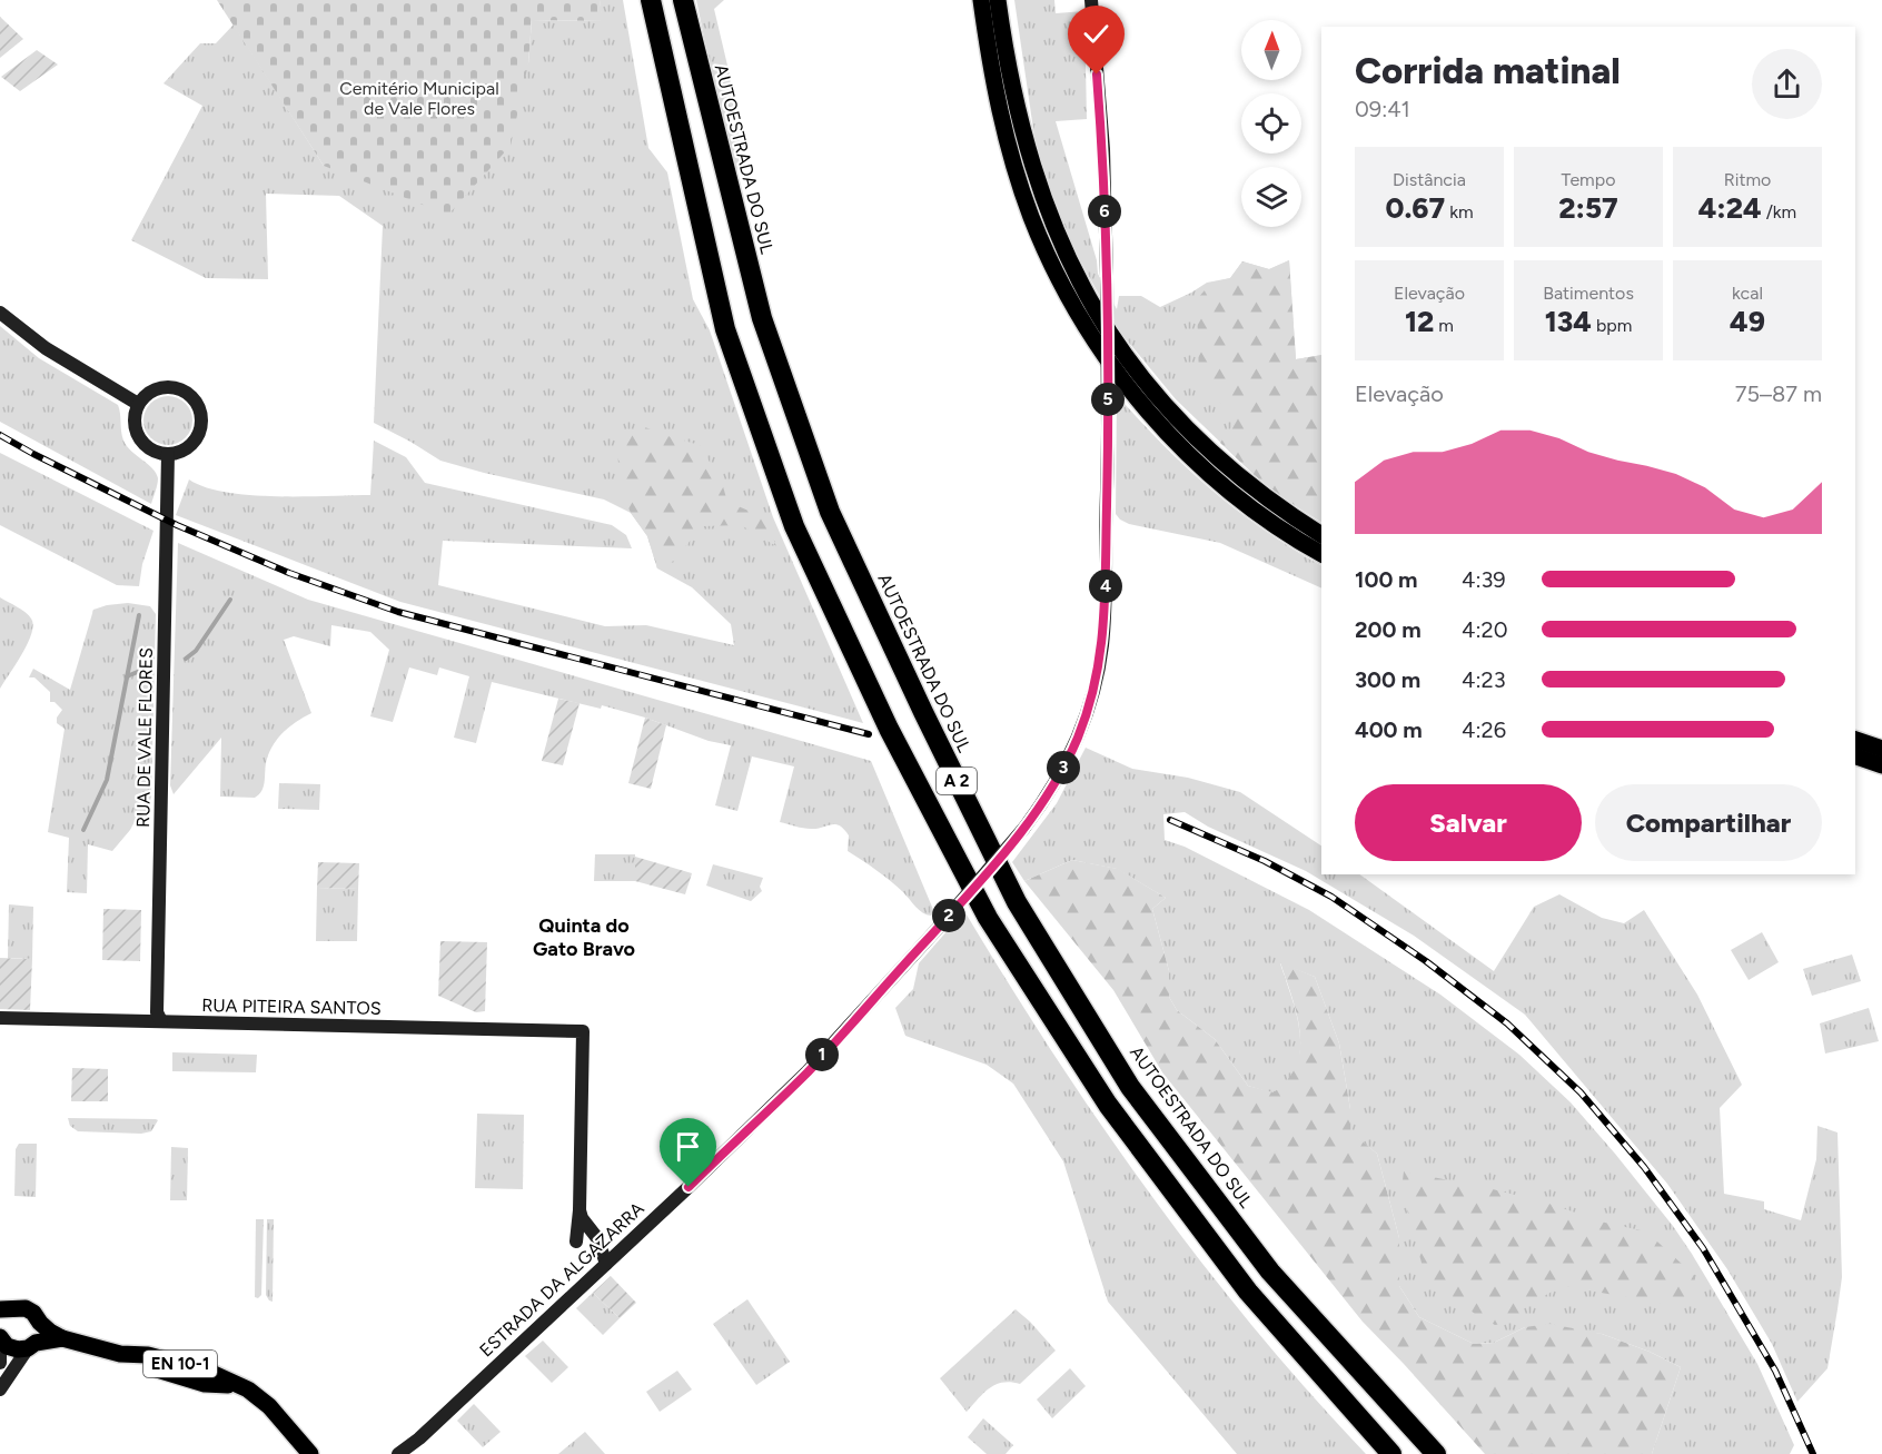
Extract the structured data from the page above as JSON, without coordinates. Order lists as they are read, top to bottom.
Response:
{
  "streets": {
    "highway": ["AUTOESTRADA DO SUL", "A 2"],
    "main road": [
      "RUA DE VALE FLORES",
      "RUA PITEIRA SANTOS",
      "ESTRADA DA ALGAZARRA",
      "EN 10-1"
    ]
  },
  "crossings": [
    ["RUA DE VALE FLORES", "RUA PITEIRA SANTOS"]
  ],
  "districts": ["Quinta do Gato Bravo"],
  "parks": ["Cemitério Municipal de Vale Flores"],
  "north": "top",
  "page": {
    "heading": ["Corrida matinal", "09:41"],
    "stats": [
      ["Distância", "0.67 km"],
      ["Tempo", "2:57"],
      ["Ritmo", "4:24 /km"],
      ["Elevação", "12 m"],
      ["Batimentos", "134 bpm"],
      ["kcal", "49"]
    ],
    "pins": [
      "6",
      "5",
      "4",
      "3",
      "2",
      "1"
    ],
    "chart": ["Elevação", "75–87 m"],
    "list": [
      {
        "name": "100 m",
        "note": "4:39"
      },
      {
        "name": "200 m",
        "note": "4:20"
      },
      {
        "name": "300 m",
        "note": "4:23"
      },
      {
        "name": "400 m",
        "note": "4:26"
      }
    ],
    "buttons": ["Salvar", "Compartilhar"]
  }
}
